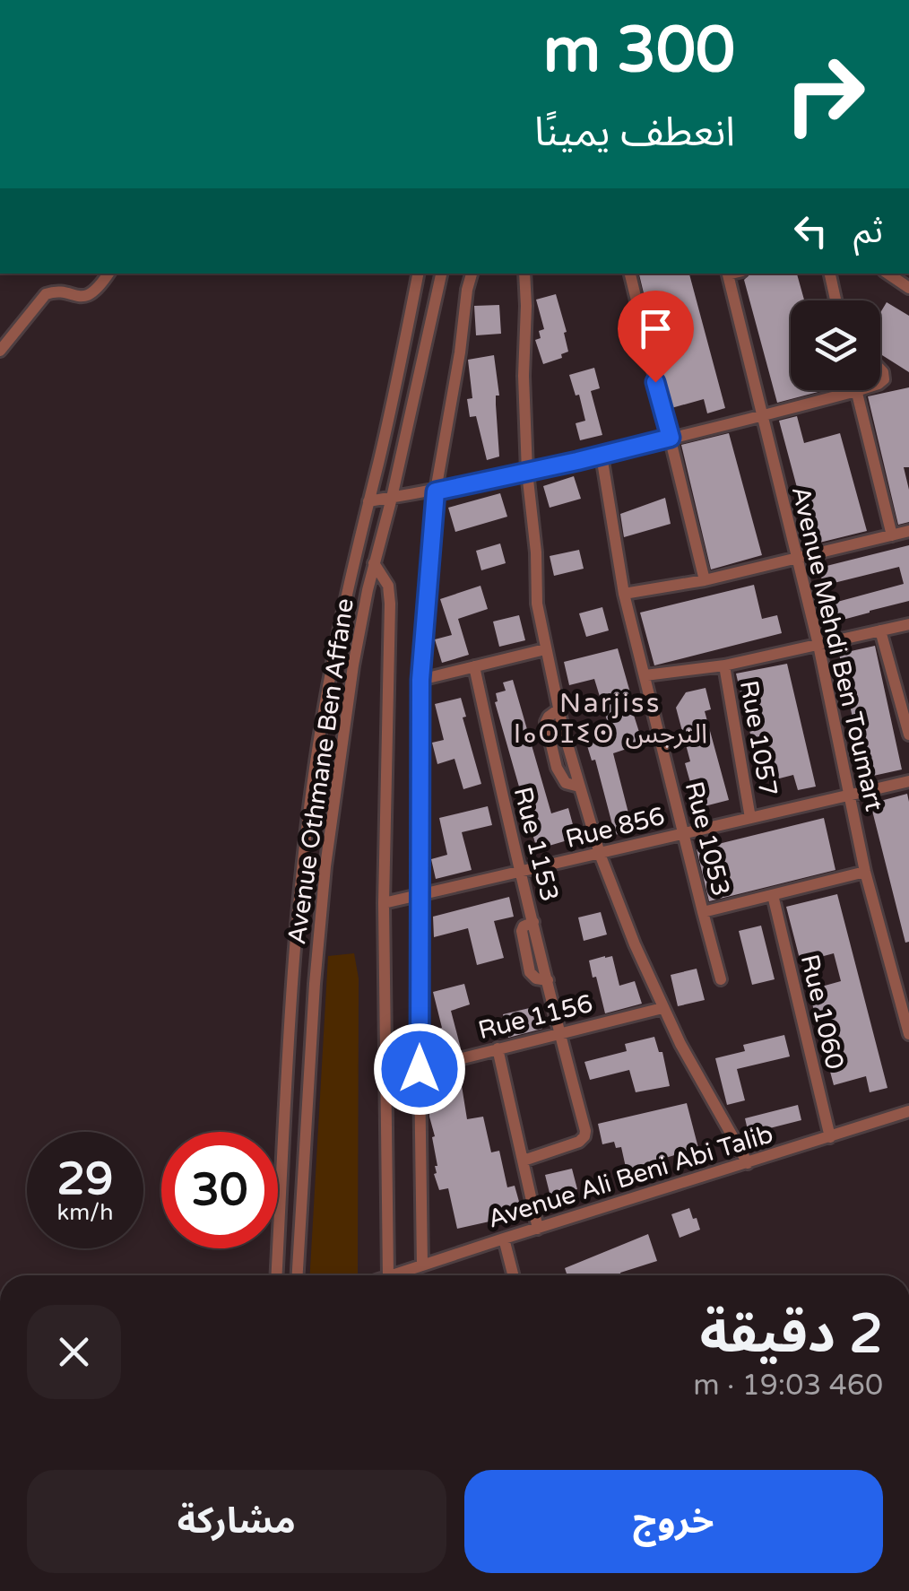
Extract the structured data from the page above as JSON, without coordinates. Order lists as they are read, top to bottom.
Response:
{
  "streets": {
    "street": [
      "Avenue Mehdi Ben Toumart",
      "Rue 1057",
      "Avenue Othmane Ben Affane",
      "Rue 856",
      "Rue 1053",
      "Rue 1153",
      "Rue 1060",
      "Rue 1156",
      "Avenue Ali Beni Abi Talib"
    ]
  },
  "crossings": [
    ["Avenue Mehdi Ben Toumart", "Rue 856"],
    ["Avenue Mehdi Ben Toumart", "Rue 1053"],
    ["Rue 1057", "Rue 856"],
    ["Rue 856", "Rue 1053"],
    ["Rue 856", "Rue 1153"],
    ["Rue 1053", "Rue 1060"],
    ["Rue 1153", "Rue 1156"],
    ["Rue 1060", "Avenue Ali Beni Abi Talib"]
  ],
  "districts": ["Narjiss ⵏⴰⵔⵊⵉⵙ النرجس"],
  "page": {
    "turn": ["300 m", "انعطف يمينًا"],
    "then": "ثم",
    "speed": "29 km/h",
    "limit": "30",
    "heading": ["2 دقيقة", "460 m · 19:03"],
    "buttons": ["خروج", "مشاركة"]
  }
}
